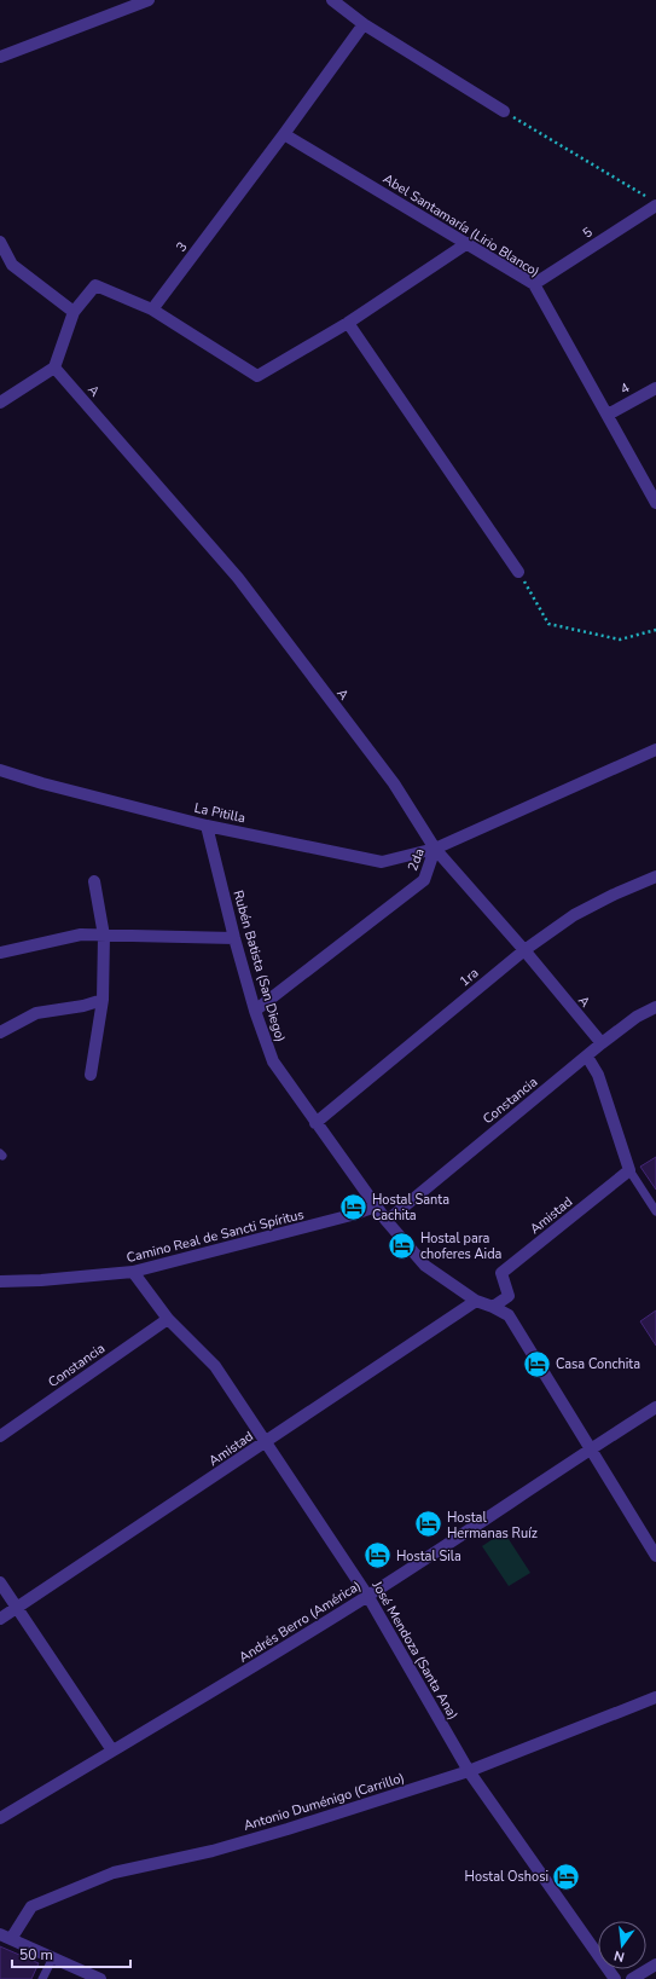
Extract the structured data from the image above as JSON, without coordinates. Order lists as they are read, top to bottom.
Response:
{
  "streets": {
    "street": [
      "Abel Santamaría (Lirio Blanco)",
      "5",
      "3",
      "4",
      "A",
      "La Pitilla",
      "2da",
      "Rubén Batista (San Diego)",
      "1ra",
      "Constancia",
      "Amistad",
      "Camino Real de Sancti Spíritus",
      "Andrés Berro (América)",
      "José Mendoza (Santa Ana)",
      "Antonio Duménigo (Carrillo)"
    ]
  },
  "crossings": [
    ["Abel Santamaría (Lirio Blanco)", "5"],
    ["Abel Santamaría (Lirio Blanco)", "3"],
    ["Abel Santamaría (Lirio Blanco)", "4"],
    ["A", "La Pitilla"],
    ["A", "2da"],
    ["A", "1ra"],
    ["A", "Constancia"],
    ["La Pitilla", "2da"],
    ["La Pitilla", "Rubén Batista (San Diego)"],
    ["2da", "Rubén Batista (San Diego)"],
    ["Rubén Batista (San Diego)", "1ra"],
    ["Rubén Batista (San Diego)", "Constancia"],
    ["Rubén Batista (San Diego)", "Amistad"],
    ["Rubén Batista (San Diego)", "Camino Real de Sancti Spíritus"],
    ["Rubén Batista (San Diego)", "Andrés Berro (América)"],
    ["Constancia", "José Mendoza (Santa Ana)"],
    ["Amistad", "José Mendoza (Santa Ana)"],
    ["Camino Real de Sancti Spíritus", "José Mendoza (Santa Ana)"],
    ["Andrés Berro (América)", "José Mendoza (Santa Ana)"],
    ["José Mendoza (Santa Ana)", "Antonio Duménigo (Carrillo)"]
  ],
  "places": {
    "hotel": [
      "Hostal Santa Cachita",
      "Hostal para choferes Aida",
      "Casa Conchita",
      "Hostal Hermanas Ruíz",
      "Hostal Sila",
      "Hostal Oshosi"
    ]
  },
  "scale_bar": "50 m",
  "north": "bottom"
}
